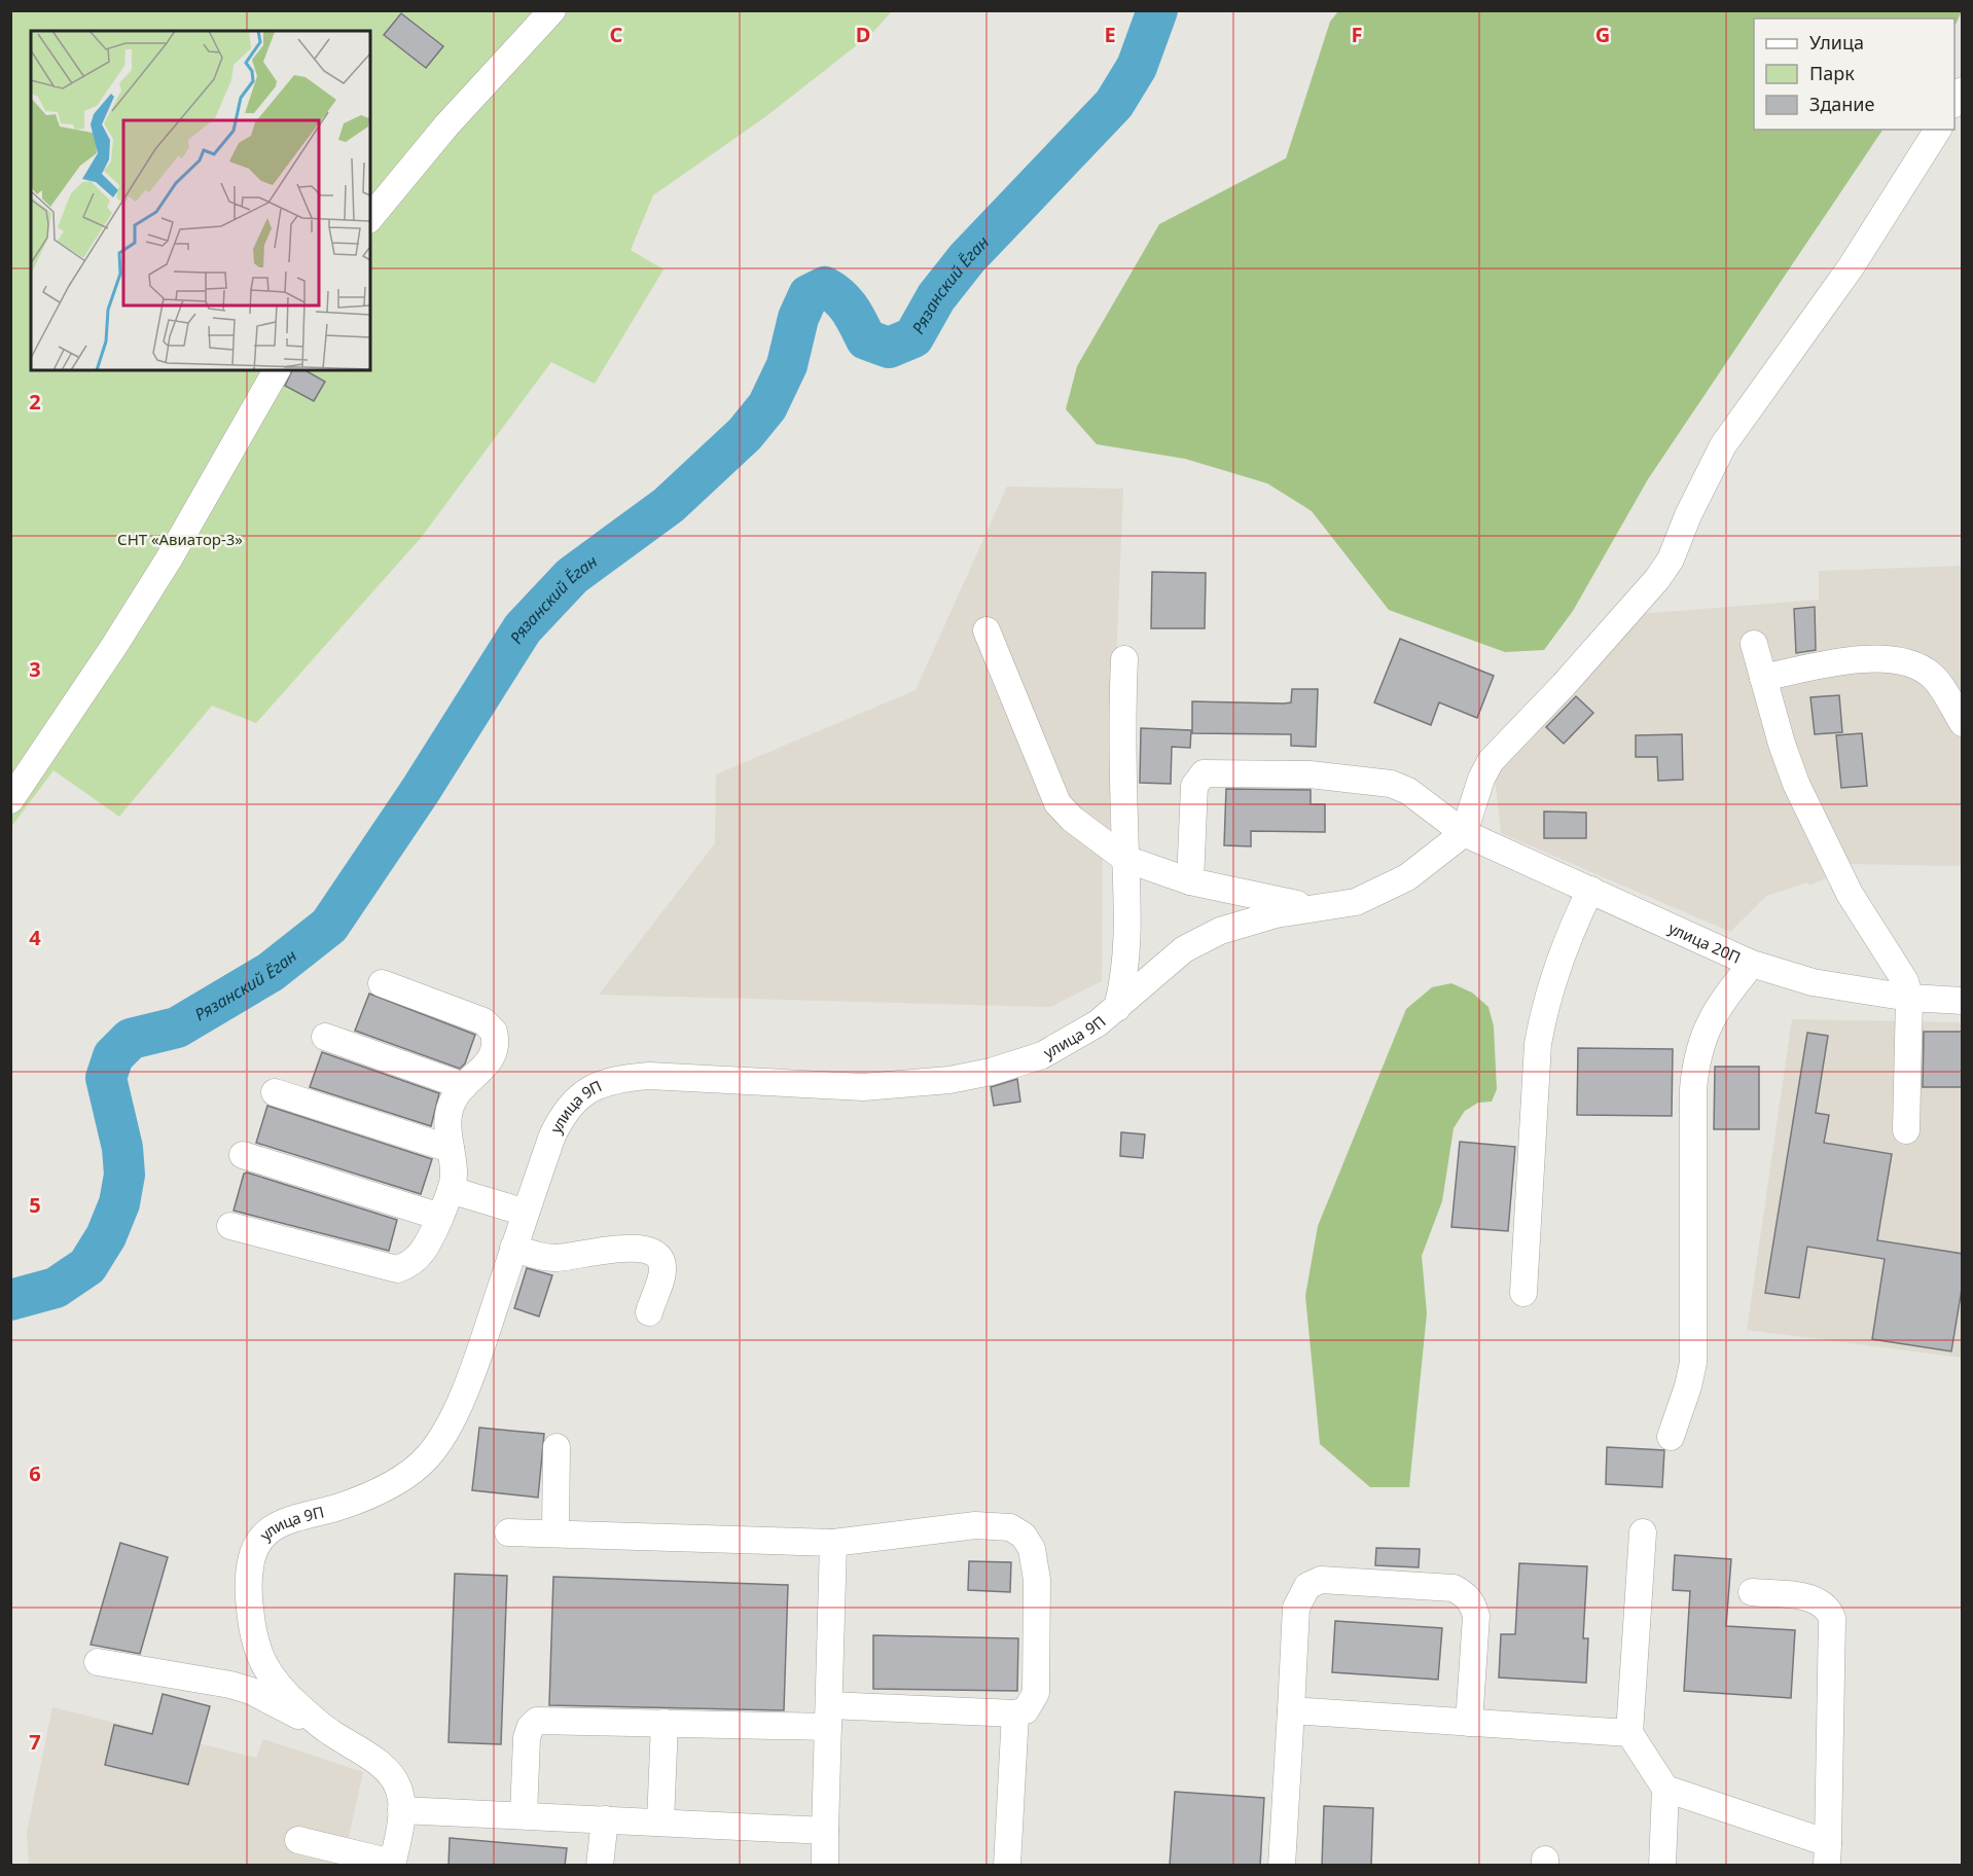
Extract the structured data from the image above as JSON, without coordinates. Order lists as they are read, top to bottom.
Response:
{
  "streets": {
    "street": ["улица 20П", "улица 9П"]
  },
  "crossings": [
    ["улица 20П", "улица 9П"]
  ],
  "water": ["Рязанский Ёган"],
  "parks": ["СНТ «Авиатор-3»"],
  "legend": ["Улица", "Парк", "Здание"],
  "grid": {
    "columns": [
      "C",
      "D",
      "E",
      "F",
      "G"
    ],
    "rows": [
      "2",
      "3",
      "4",
      "5",
      "6",
      "7"
    ]
  }
}
